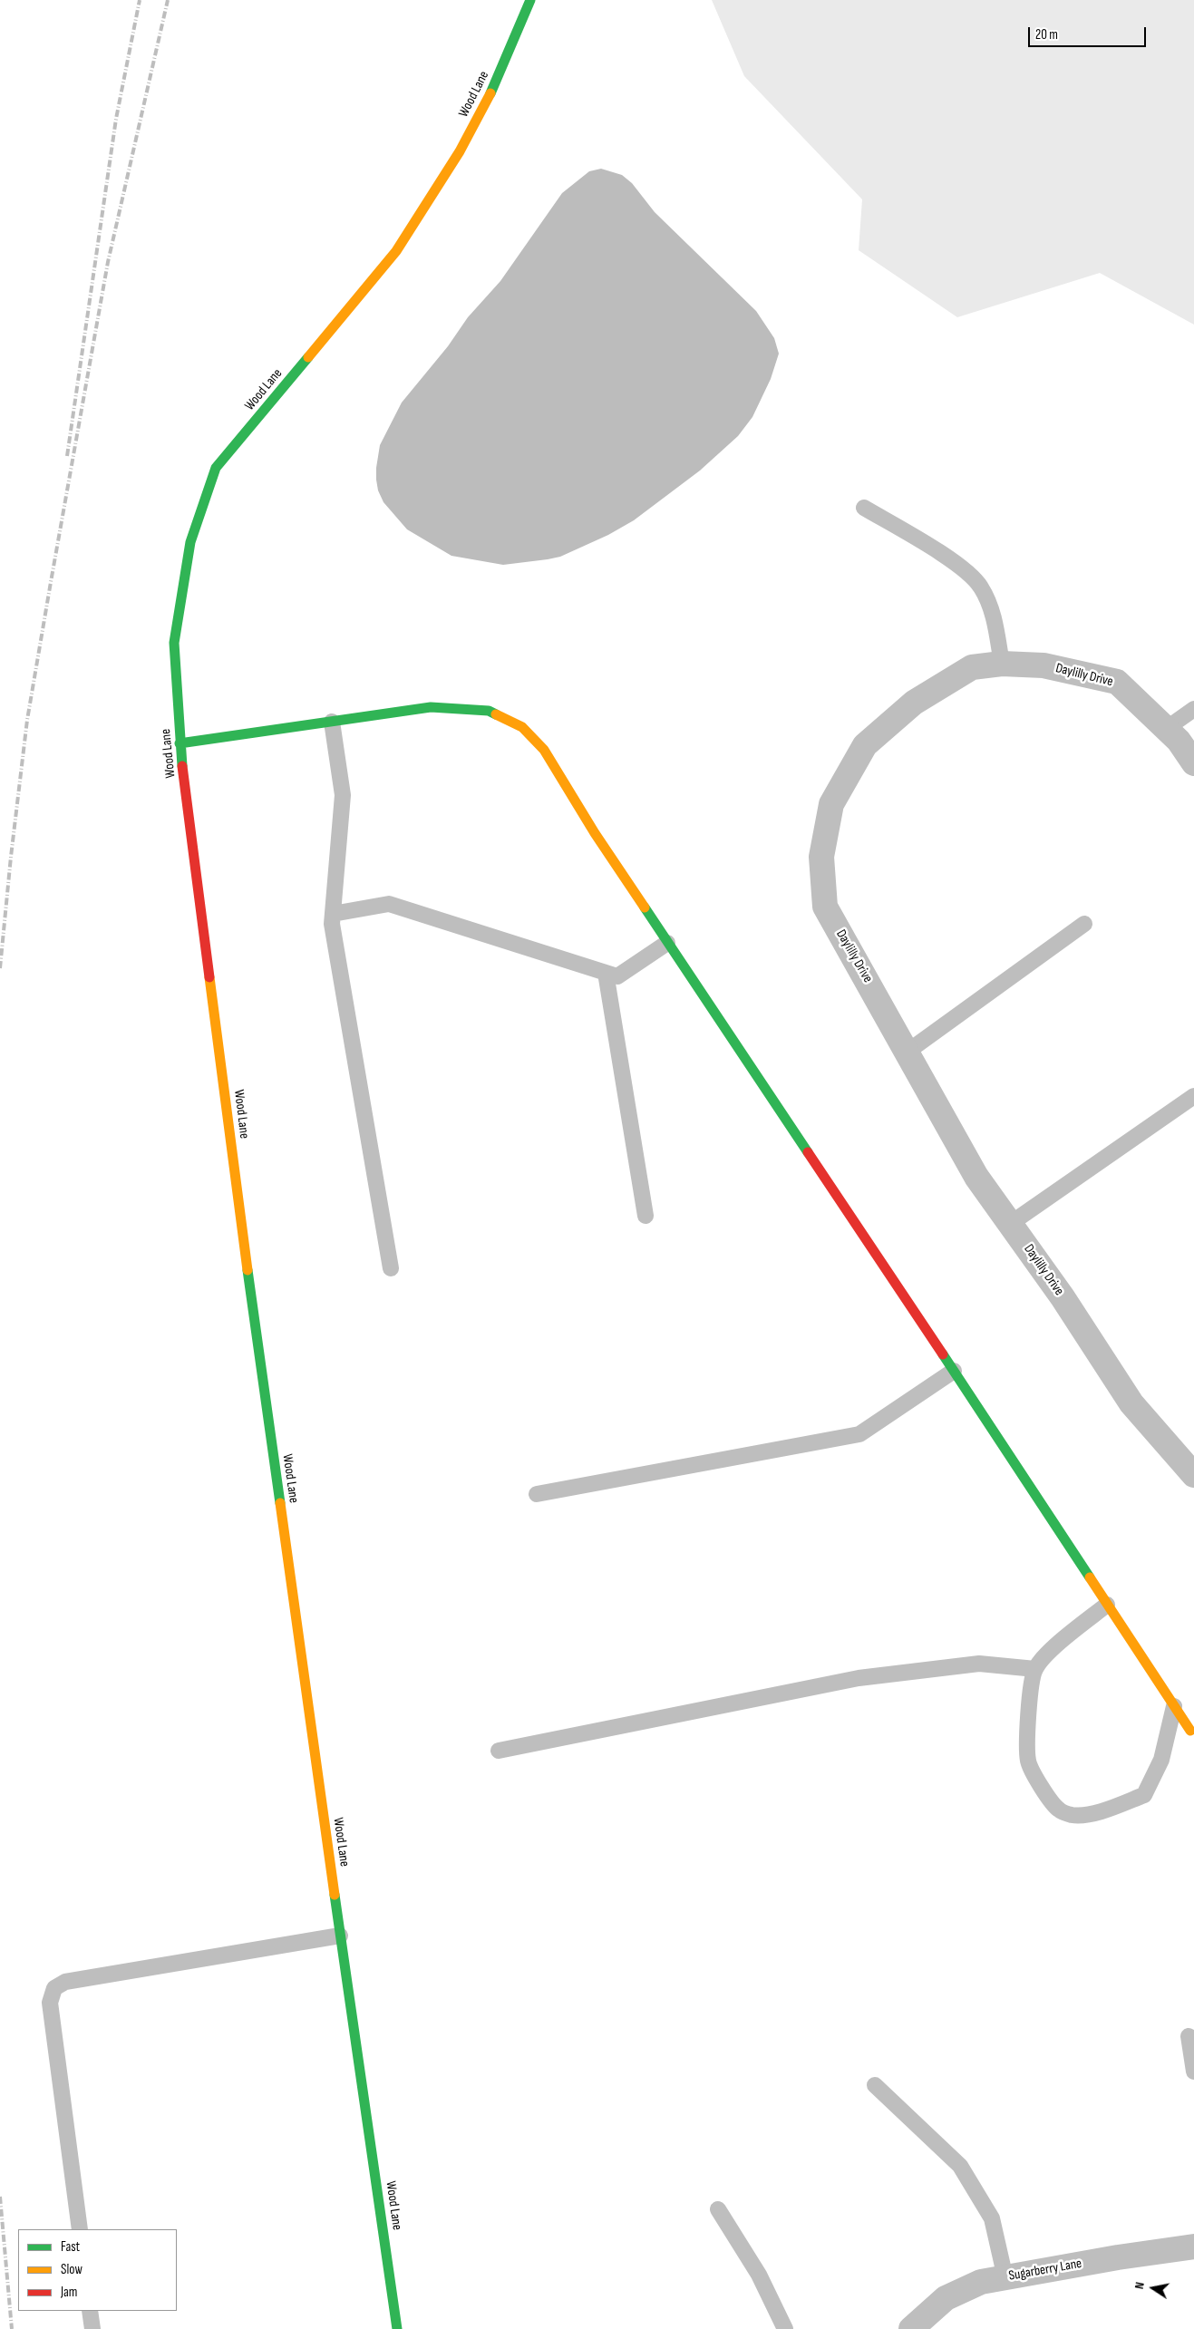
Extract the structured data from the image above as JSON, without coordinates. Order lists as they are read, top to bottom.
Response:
{
  "streets": {
    "street": ["Wood Lane", "Daylilly Drive", "Sugarberry Lane"]
  },
  "legend": ["Fast", "Slow", "Jam"],
  "scale_bar": "20 m",
  "north": "left"
}
